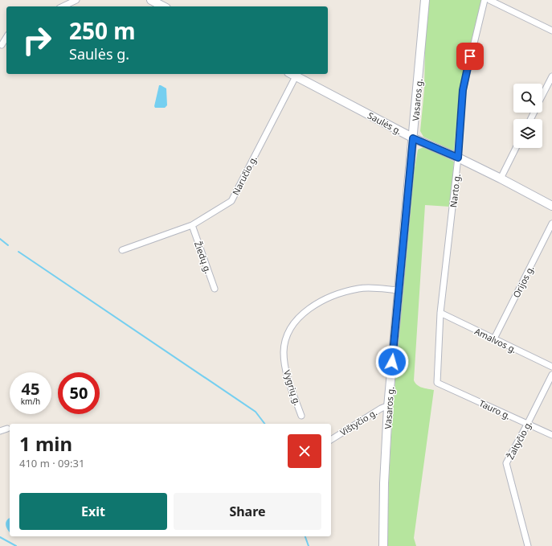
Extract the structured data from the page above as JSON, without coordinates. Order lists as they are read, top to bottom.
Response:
{
  "streets": {
    "main road": ["Vasaros g.", "Saulės g."],
    "street": [
      "Naručio g.",
      "Narto g.",
      "Žiedų g.",
      "Orijos g.",
      "Amalvos g.",
      "Vygrių g.",
      "Tauro g.",
      "Vištyčio g.",
      "Žaltyčio g."
    ]
  },
  "crossings": [
    ["Vasaros g.", "Saulės g."],
    ["Vasaros g.", "Vygrių g."],
    ["Vasaros g.", "Vištyčio g."],
    ["Saulės g.", "Naručio g."],
    ["Saulės g.", "Narto g."],
    ["Naručio g.", "Žiedų g."],
    ["Narto g.", "Amalvos g."],
    ["Narto g.", "Tauro g."],
    ["Orijos g.", "Amalvos g."],
    ["Tauro g.", "Žaltyčio g."]
  ],
  "page": {
    "turn": ["250 m", "Saulės g."],
    "speed": "45 km/h",
    "limit": "50",
    "heading": ["1 min", "410 m · 09:31"],
    "buttons": ["Exit", "Share"]
  }
}
